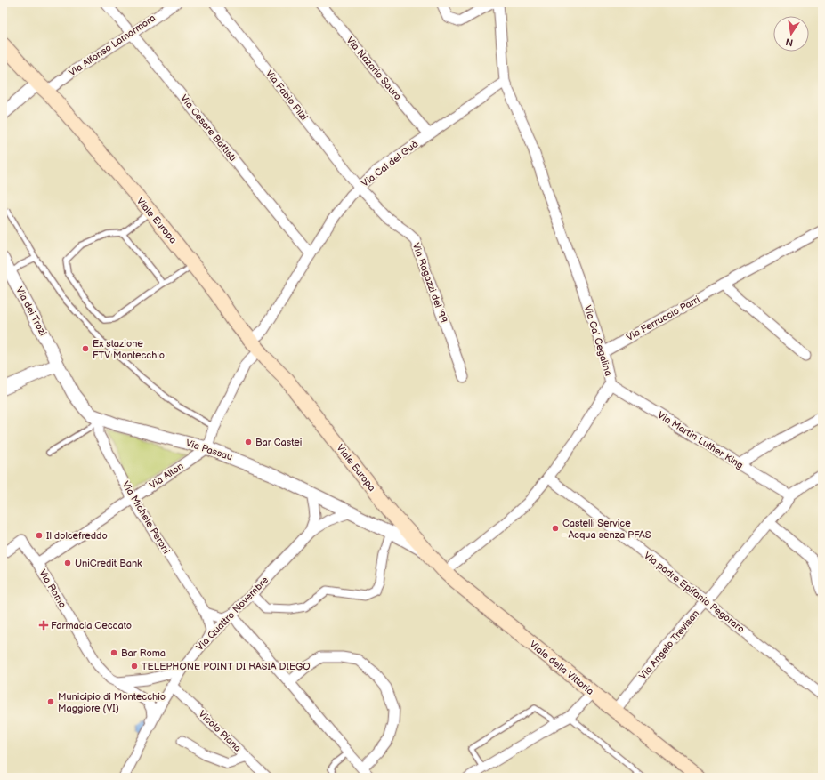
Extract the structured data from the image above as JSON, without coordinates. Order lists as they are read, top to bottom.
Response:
{
  "streets": {
    "main road": ["Viale Europa", "Viale della Vittoria"],
    "street": [
      "Via Alfonso Lamarmora",
      "Via Nazario Sauro",
      "Via Fabio Filzi",
      "Via Cesare Battisti",
      "Via Cal del Guà",
      "Via Ragazzi del '99",
      "Via dei Trozi",
      "Via Ferruccio Parri",
      "Via Ca' Cegalina",
      "Via Martin Luther King",
      "Via Passau",
      "Via Alton",
      "Via Michele Peroni",
      "Via Roma",
      "Via padre Epifanio Pegoraro",
      "Via Quattro Novembre",
      "Via Angelo Trevisan",
      "Vicolo Piana"
    ]
  },
  "crossings": [
    ["Via Alfonso Lamarmora", "Via Cesare Battisti"],
    ["Via Alfonso Lamarmora", "Viale Europa"],
    ["Via Nazario Sauro", "Via Cal del Guà"],
    ["Via Fabio Filzi", "Via Cal del Guà"],
    ["Via Fabio Filzi", "Via Ragazzi del '99"],
    ["Via Cesare Battisti", "Via Cal del Guà"],
    ["Via Cal del Guà", "Viale Europa"],
    ["Via Cal del Guà", "Via Ragazzi del '99"],
    ["Via Cal del Guà", "Via Ca' Cegalina"],
    ["Viale Europa", "Via Passau"],
    ["Viale Europa", "Viale della Vittoria"],
    ["Via dei Trozi", "Via Passau"],
    ["Via Ferruccio Parri", "Via Ca' Cegalina"],
    ["Via Ca' Cegalina", "Via Martin Luther King"],
    ["Via Ca' Cegalina", "Via padre Epifanio Pegoraro"],
    ["Via Ca' Cegalina", "Viale della Vittoria"],
    ["Via Martin Luther King", "Via Angelo Trevisan"],
    ["Via Passau", "Via Alton"],
    ["Via Passau", "Via Michele Peroni"],
    ["Via Passau", "Via Quattro Novembre"],
    ["Via Passau", "Viale della Vittoria"],
    ["Via Alton", "Via Michele Peroni"],
    ["Via Alton", "Via Roma"],
    ["Via Michele Peroni", "Via Quattro Novembre"],
    ["Via Roma", "Via Quattro Novembre"],
    ["Via padre Epifanio Pegoraro", "Via Angelo Trevisan"],
    ["Via Quattro Novembre", "Vicolo Piana"],
    ["Via Angelo Trevisan", "Viale della Vittoria"]
  ],
  "places": {
    "other": [
      "Ex stazione FTV Montecchio",
      "Bar Castei",
      "Castelli Service - Acqua senza PFAS",
      "Il dolcefreddo",
      "UniCredit Bank",
      "Bar Roma",
      "TELEPHONE POINT DI RASIA DIEGO",
      "Municipio di Montecchio Maggiore (VI)"
    ],
    "health": ["Farmacia Ceccato"]
  },
  "north": "bottom"
}
